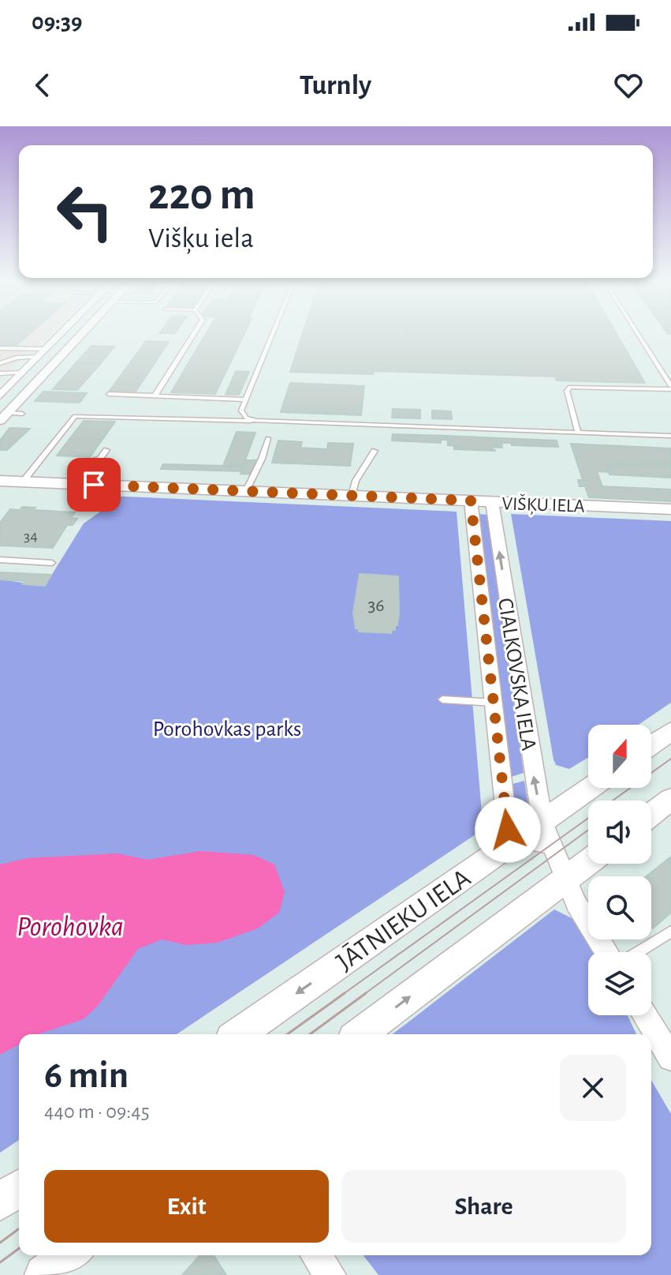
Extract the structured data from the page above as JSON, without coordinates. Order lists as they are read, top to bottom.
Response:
{
  "streets": {
    "street": ["VIŠĶU IELA", "CIALKOVSKA IELA", "JĀTNIEKU IELA"]
  },
  "crossings": [
    ["VIŠĶU IELA", "CIALKOVSKA IELA"],
    ["CIALKOVSKA IELA", "JĀTNIEKU IELA"]
  ],
  "water": ["Porohovka"],
  "parks": ["Porohovkas parks"],
  "house_numbers": ["34", "36"],
  "north": "top",
  "page": {
    "status": "09:39",
    "header": "Turnly",
    "turn": ["220 m", "Višķu iela"],
    "heading": ["6 min", "440 m · 09:45"],
    "buttons": ["Exit", "Share"]
  }
}
